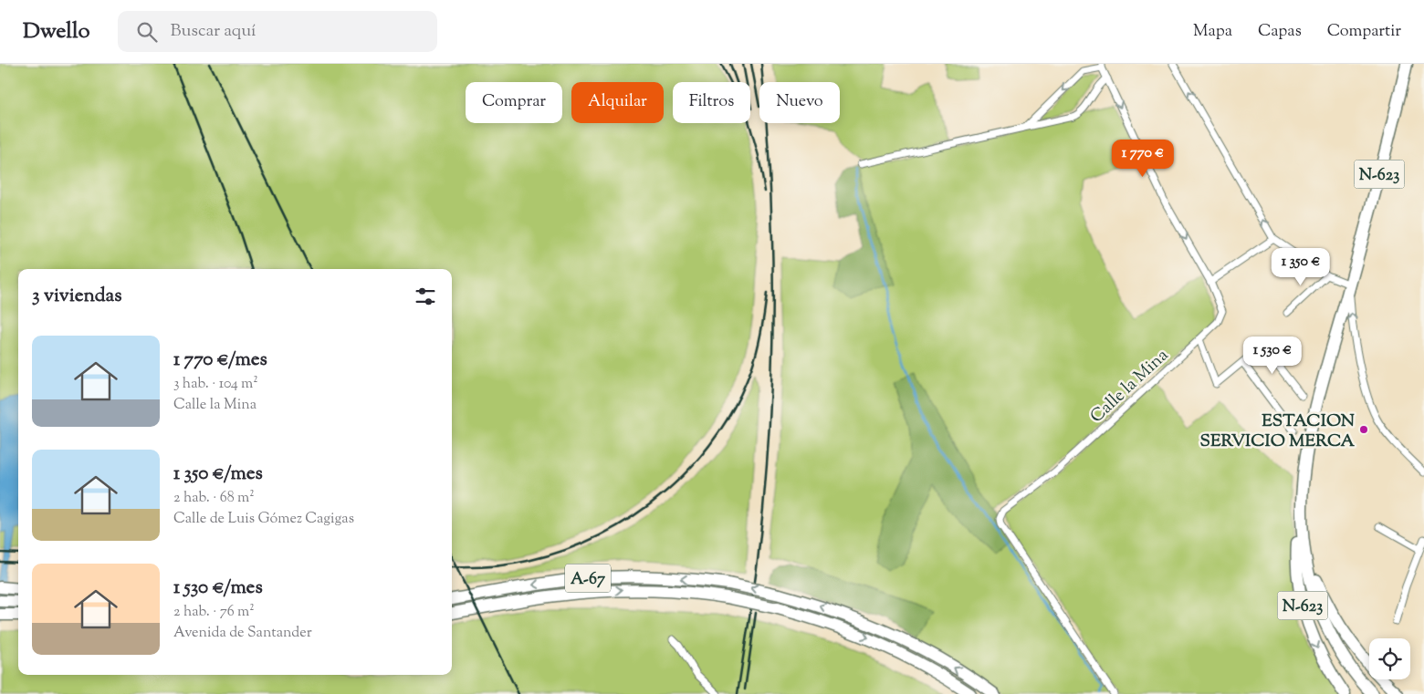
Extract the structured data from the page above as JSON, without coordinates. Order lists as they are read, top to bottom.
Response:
{
  "streets": {
    "highway": ["N-623", "A-67"],
    "street": ["Calle la Mina"]
  },
  "places": ["ESTACION SERVICIO MERCA"],
  "page": {
    "header": "Dwello",
    "search": "Buscar aquí",
    "nav": ["Mapa", "Capas", "Compartir"],
    "chip": [
      "Comprar",
      "Alquilar",
      "Filtros",
      "Nuevo"
    ],
    "price": ["1 770 €", "1 350 €", "1 530 €"],
    "heading": "3 viviendas",
    "list": [
      {
        "name": "1 770 €/mes",
        "note": "3 hab. · 104 m² · Calle la Mina"
      },
      {
        "name": "1 350 €/mes",
        "note": "2 hab. · 68 m² · Calle de Luis Gómez Cagigas"
      },
      {
        "name": "1 530 €/mes",
        "note": "2 hab. · 76 m² · Avenida de Santander"
      }
    ]
  }
}
